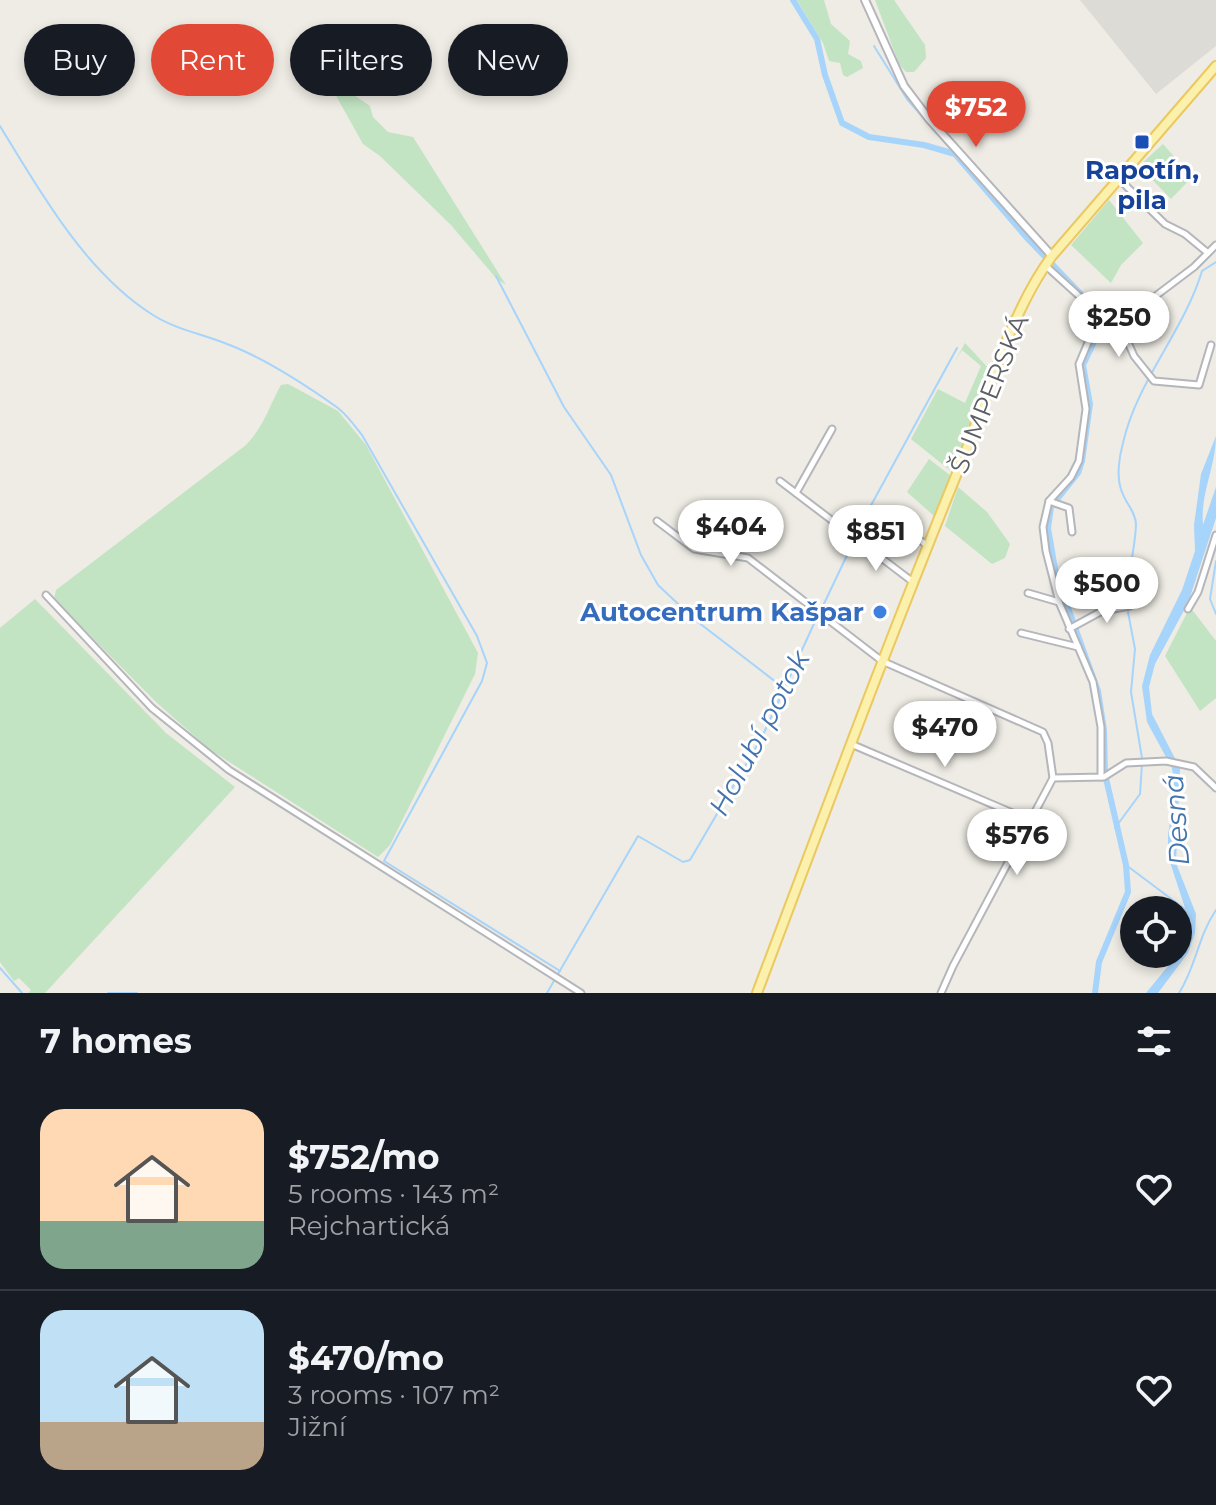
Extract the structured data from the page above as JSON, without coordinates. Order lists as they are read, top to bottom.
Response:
{
  "streets": {
    "main road": ["ŠUMPERSKÁ"]
  },
  "water": ["Holubí potok", "Desná"],
  "places": {
    "transit": ["Rapotín, pila"],
    "other": ["Autocentrum Kašpar"]
  },
  "page": {
    "chip": [
      "Buy",
      "Rent",
      "Filters",
      "New"
    ],
    "price": [
      "$752",
      "$250",
      "$404",
      "$851",
      "$500",
      "$470",
      "$576"
    ],
    "heading": "7 homes",
    "list": [
      {
        "name": "$752/mo",
        "note": "5 rooms · 143 m² · Rejchartická"
      },
      {
        "name": "$470/mo",
        "note": "3 rooms · 107 m² · Jižní"
      }
    ]
  }
}
